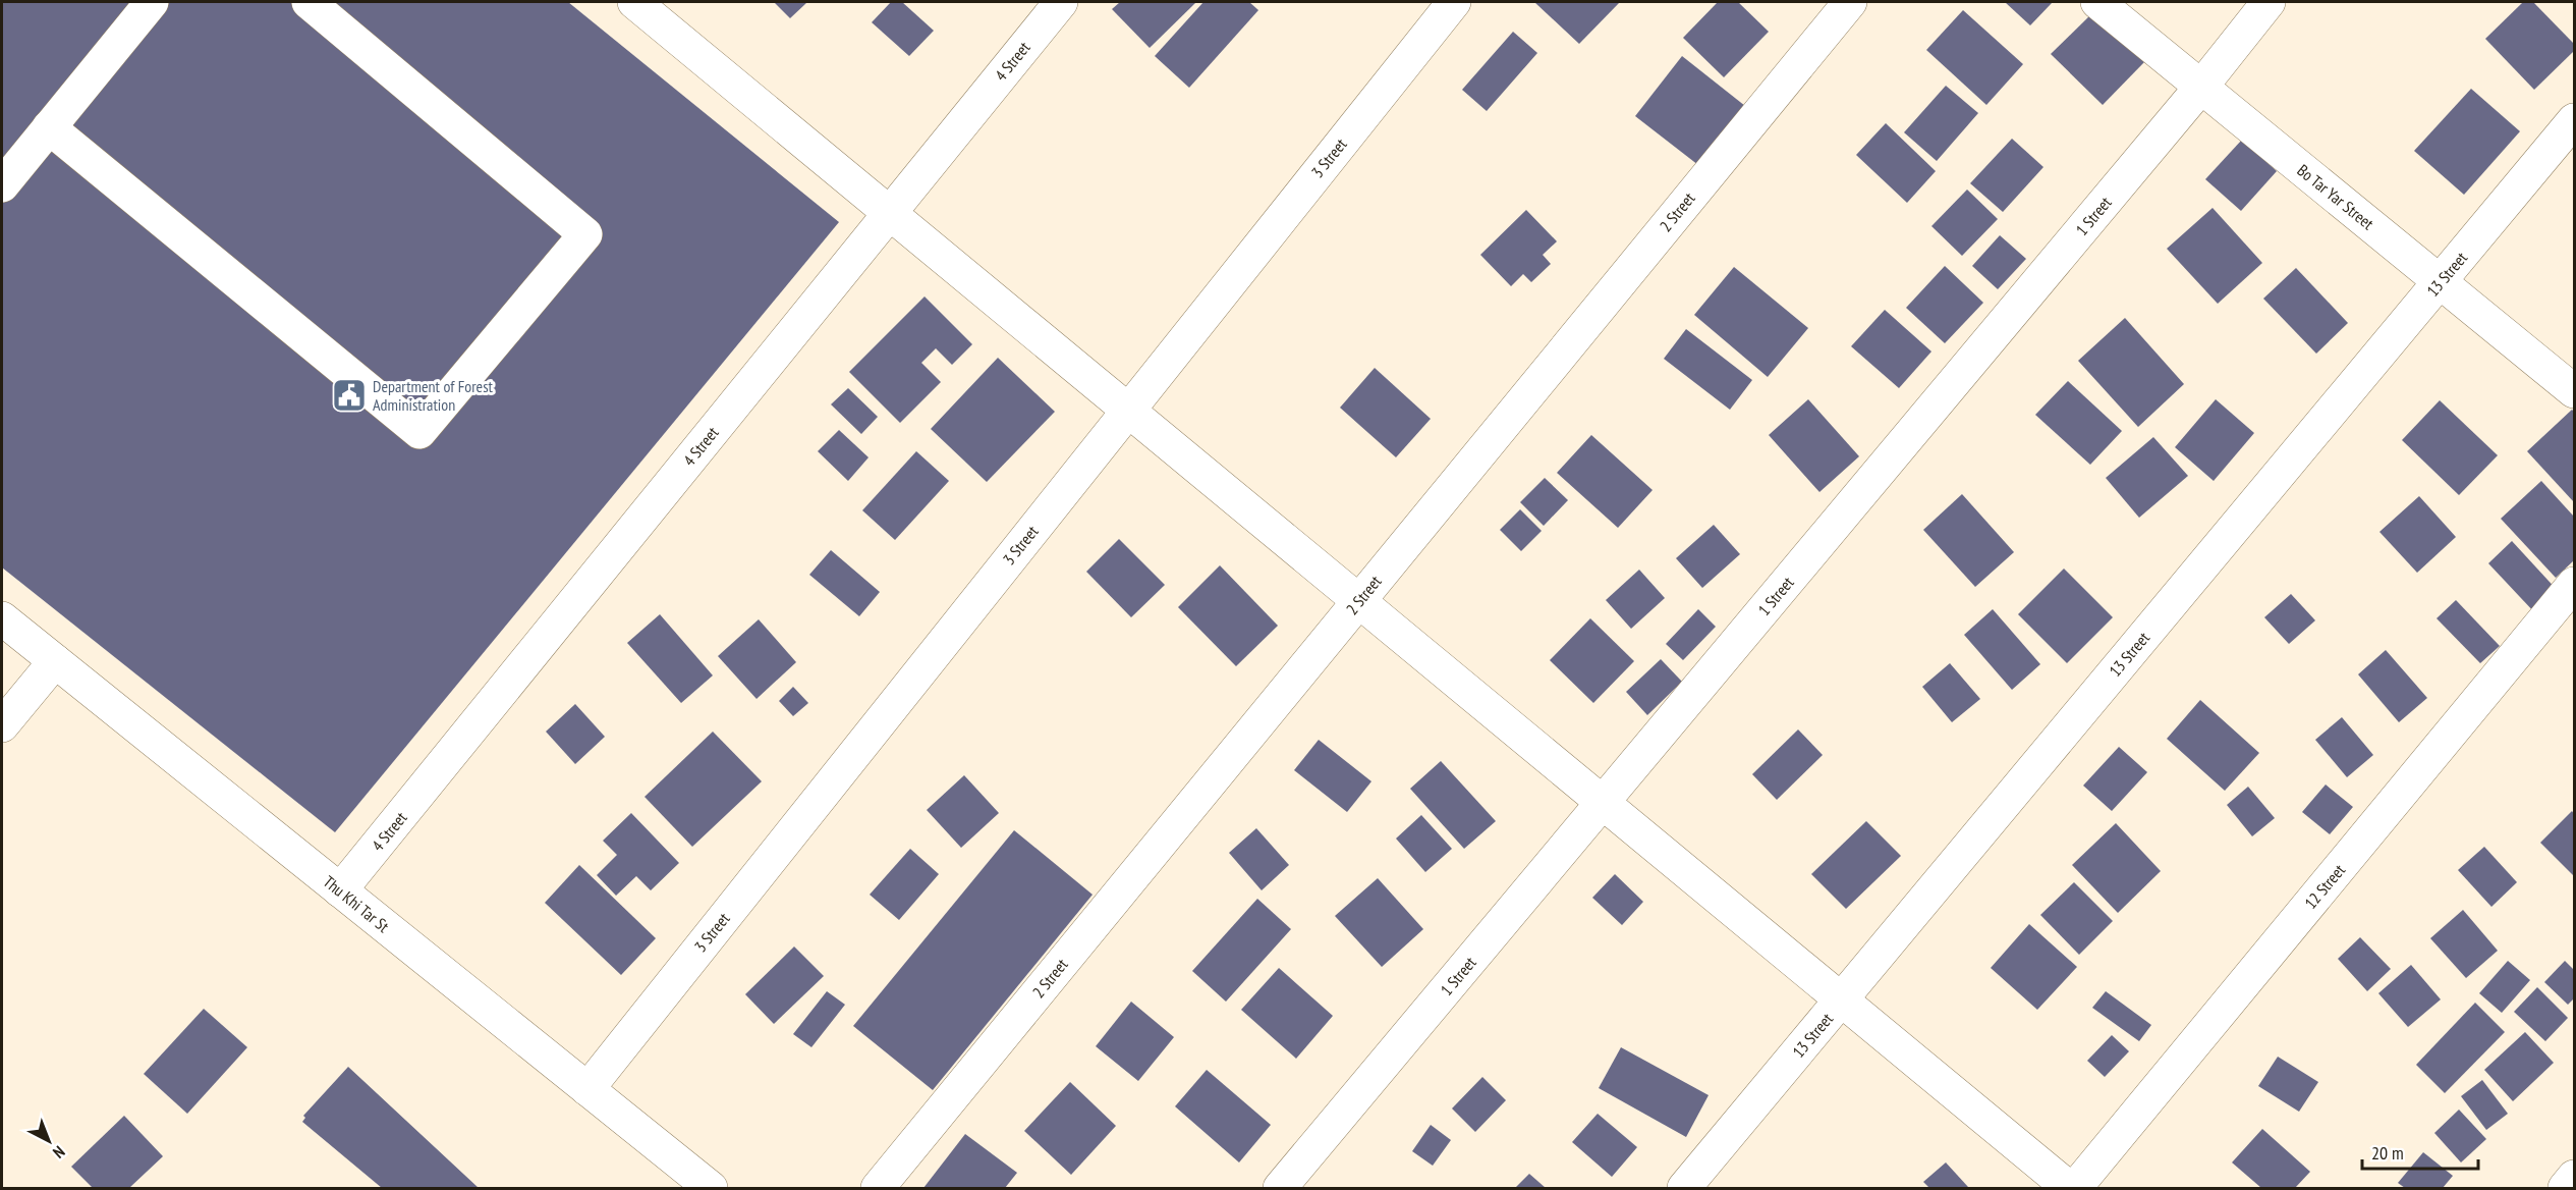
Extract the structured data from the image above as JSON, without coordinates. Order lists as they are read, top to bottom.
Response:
{
  "streets": {
    "street": [
      "4 Street",
      "3 Street",
      "Bo Tar Yar Street",
      "2 Street",
      "1 Street",
      "13 Street",
      "12 Street",
      "Thu Khi Tar St"
    ]
  },
  "crossings": [
    ["4 Street", "Thu Khi Tar St"],
    ["3 Street", "Thu Khi Tar St"],
    ["Bo Tar Yar Street", "1 Street"],
    ["Bo Tar Yar Street", "13 Street"]
  ],
  "places": {
    "public building": ["Department of Forest Administration"]
  },
  "scale_bar": "20 m",
  "north": "bottom right"
}
